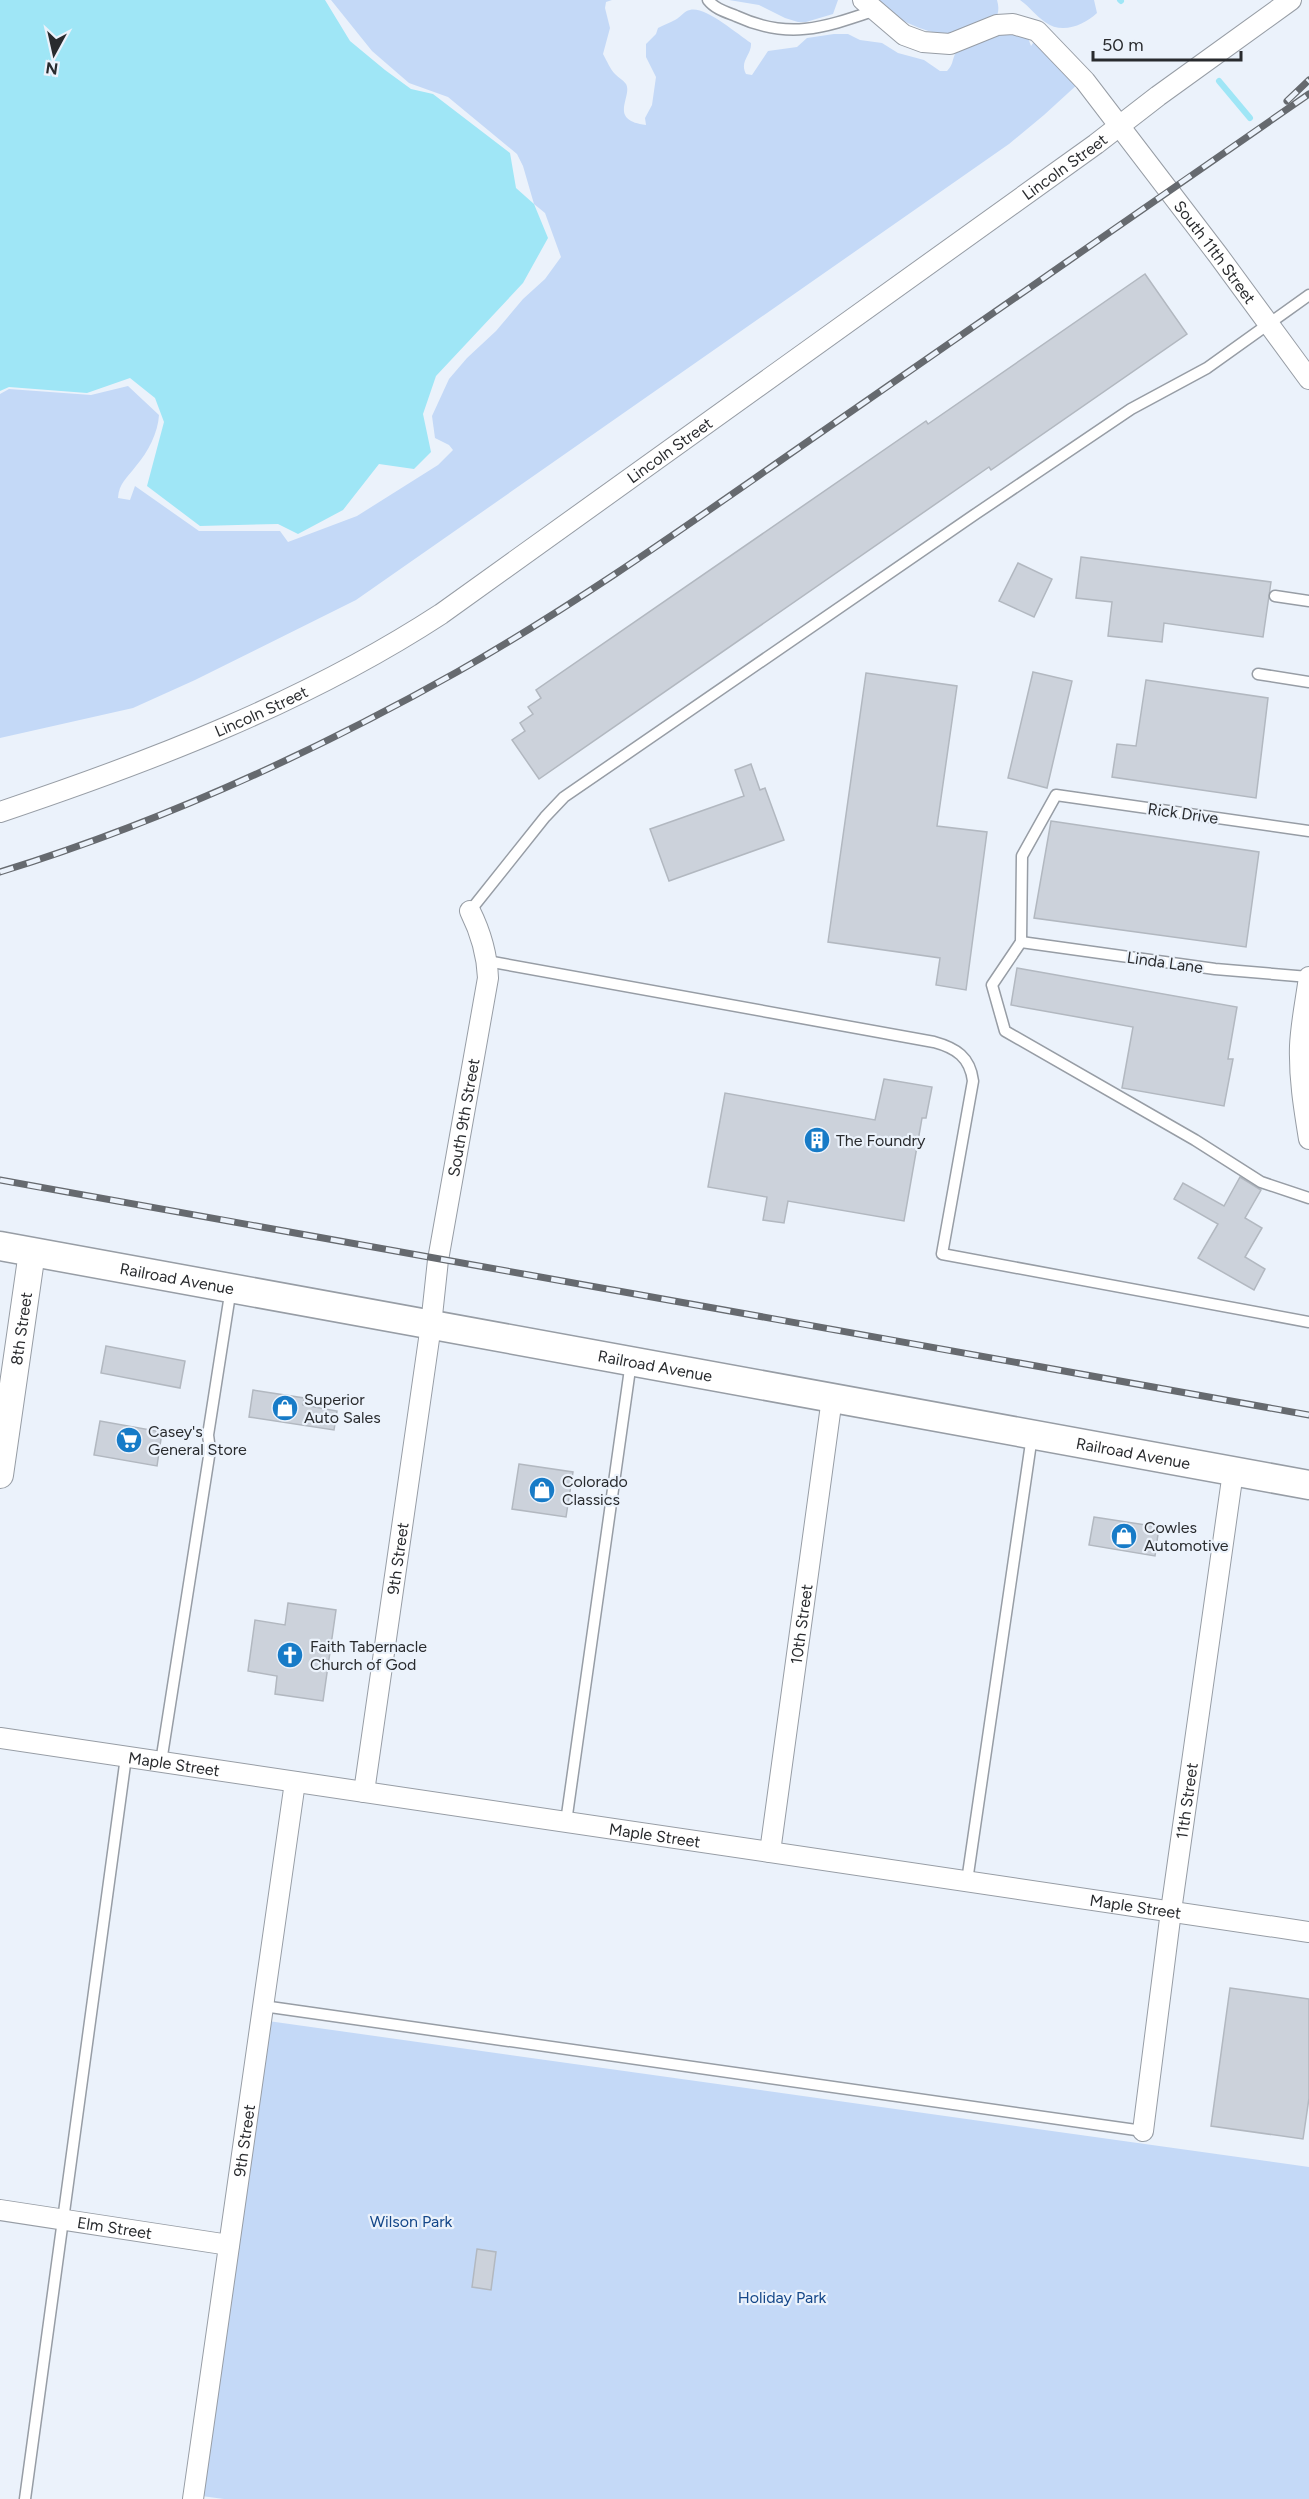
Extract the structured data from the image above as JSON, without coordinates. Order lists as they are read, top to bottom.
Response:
{
  "streets": {
    "main road": ["Railroad Avenue"],
    "street": [
      "Lincoln Street",
      "South 11th Street",
      "South 9th Street",
      "8th Street",
      "9th Street",
      "10th Street",
      "Maple Street",
      "11th Street",
      "Elm Street"
    ],
    "lane": ["Rick Drive", "Linda Lane"]
  },
  "crossings": [
    ["Lincoln Street", "South 11th Street"],
    ["Rick Drive", "Linda Lane"],
    ["South 9th Street", "Railroad Avenue"],
    ["South 9th Street", "9th Street"],
    ["Railroad Avenue", "8th Street"],
    ["Railroad Avenue", "9th Street"],
    ["Railroad Avenue", "10th Street"],
    ["Railroad Avenue", "11th Street"],
    ["9th Street", "Maple Street"],
    ["9th Street", "Elm Street"],
    ["10th Street", "Maple Street"],
    ["Maple Street", "11th Street"]
  ],
  "parks": ["Wilson Park", "Holiday Park"],
  "places": {
    "building": ["The Foundry"],
    "shop": ["Superior Auto Sales", "Colorado Classics", "Cowles Automotive"],
    "supermarket": ["Casey's General Store"],
    "church": ["Faith Tabernacle Church of God"]
  },
  "scale_bar": "50 m",
  "north": "bottom"
}
